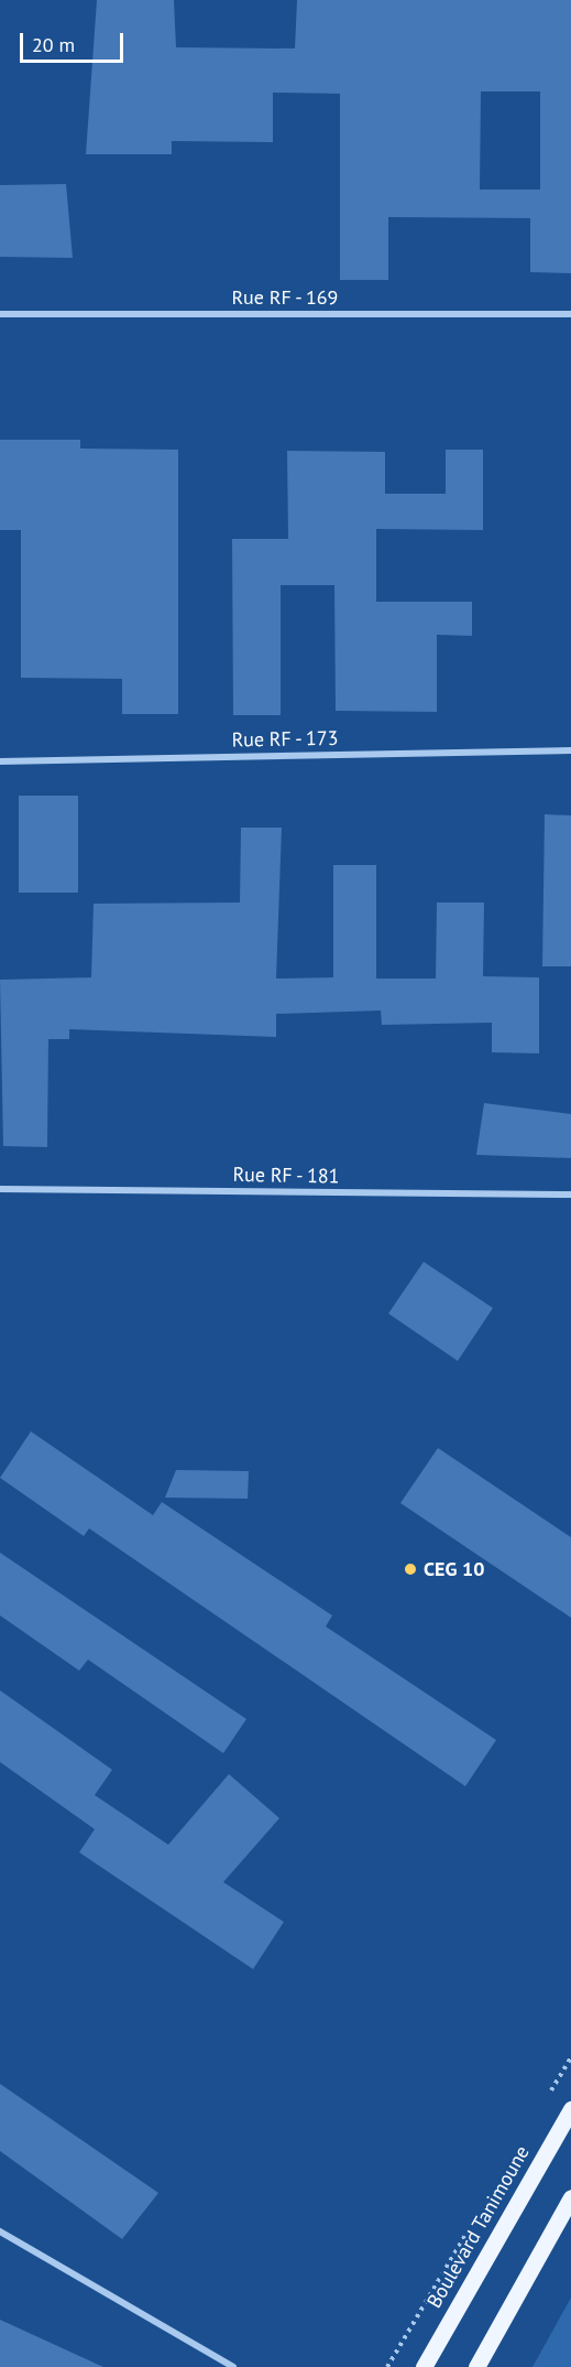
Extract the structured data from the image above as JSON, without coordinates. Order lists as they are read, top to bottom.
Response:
{
  "streets": {
    "main road": ["Boulevard Tanimoune"],
    "street": ["Rue RF - 169", "Rue RF - 173", "Rue RF - 181"]
  },
  "places": ["CEG 10"],
  "scale_bar": "20 m"
}
